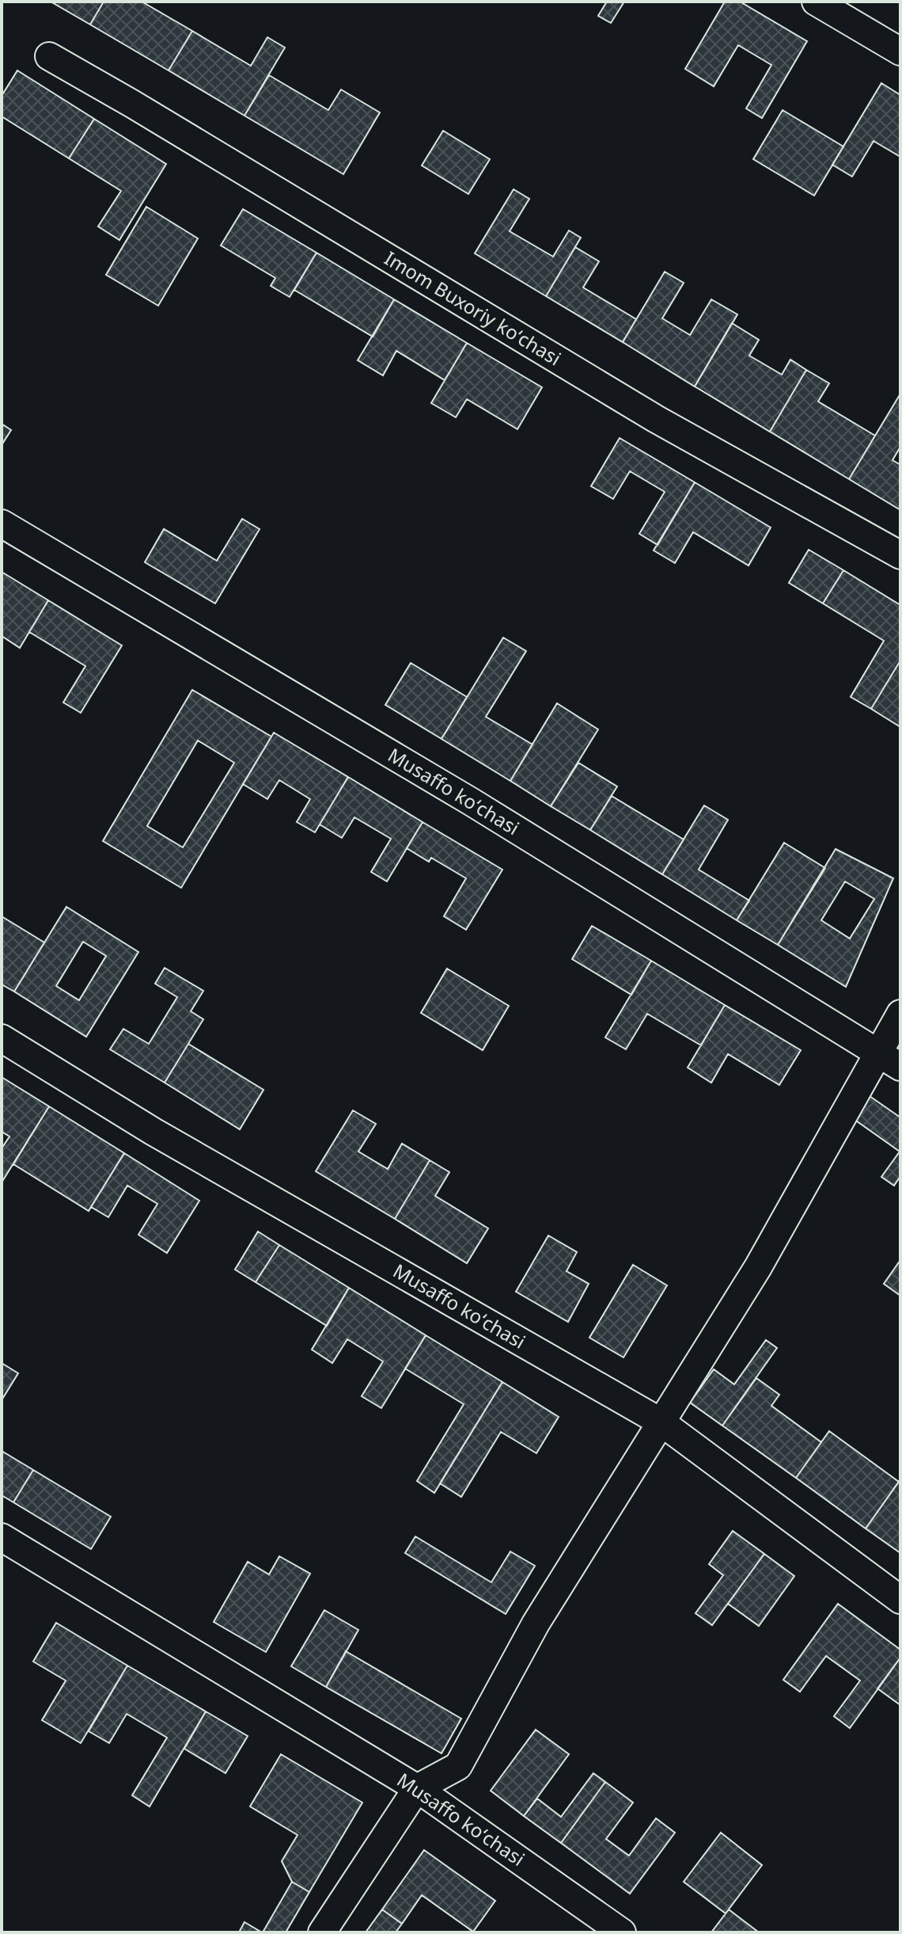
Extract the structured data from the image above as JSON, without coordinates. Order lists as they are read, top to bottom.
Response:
{
  "streets": {
    "street": ["Imom Buxoriy koʻchasi", "Musaffo koʻchasi"]
  }
}
